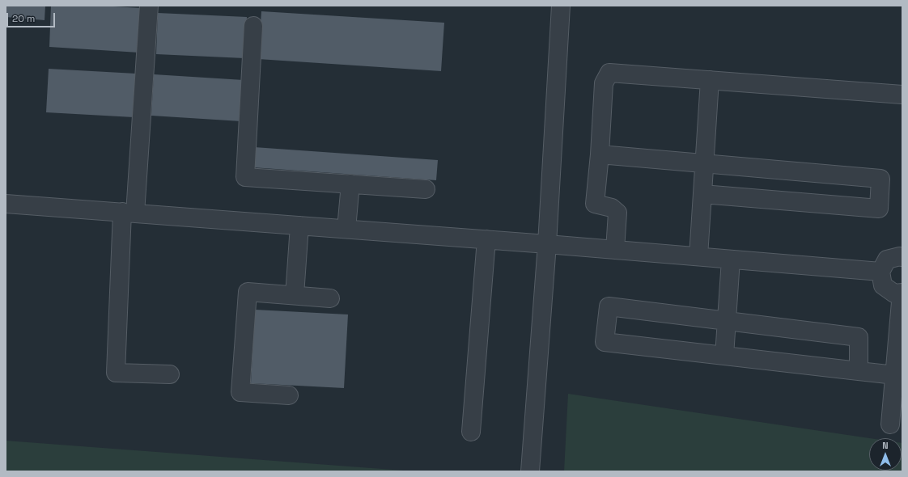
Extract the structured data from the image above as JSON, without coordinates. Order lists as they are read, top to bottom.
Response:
{
  "scale_bar": "20 m",
  "north": "top"
}
